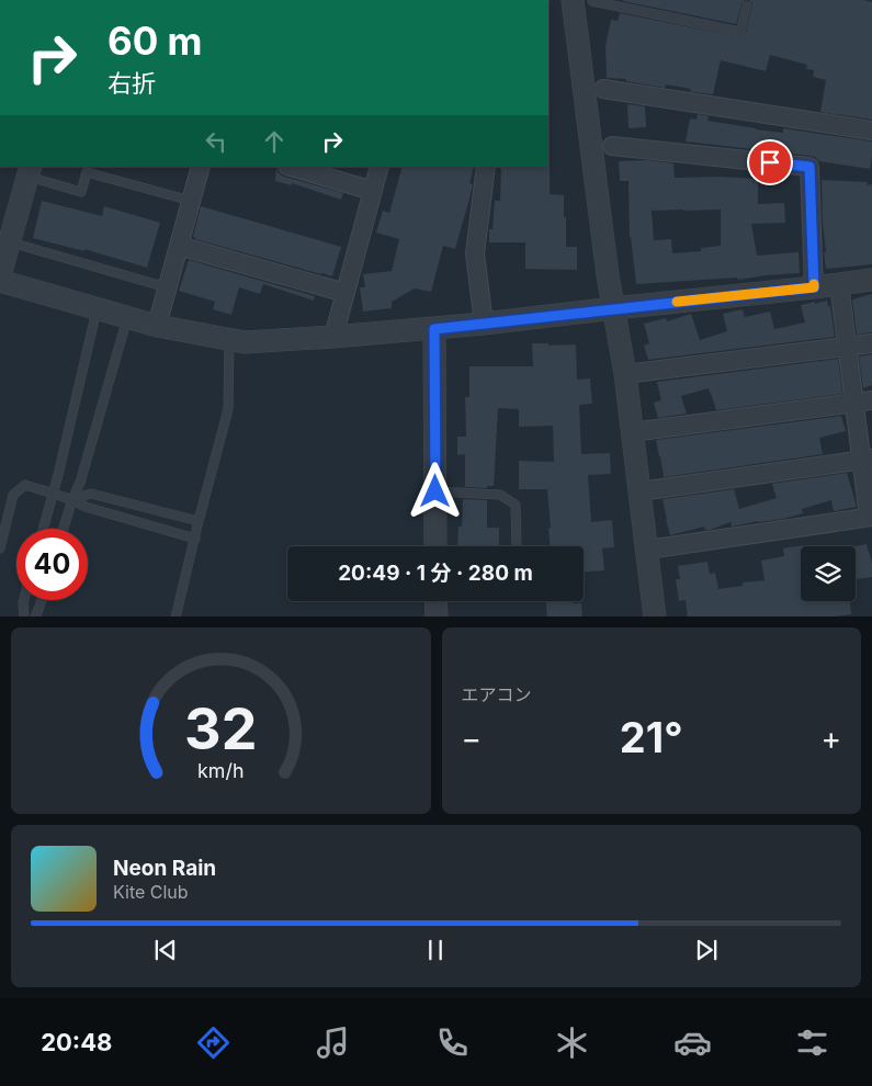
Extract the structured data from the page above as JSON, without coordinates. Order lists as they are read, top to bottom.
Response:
{
  "page": {
    "turn": ["60 m", "右折"],
    "limit": "40",
    "trip": "20:49 · 1 分 · 280 m",
    "tile": "エアコン",
    "heat": ["−", "21°", "+"],
    "song": ["Neon Rain", "Kite Club"],
    "tabs": "20:48",
    "gauge": ["32", "km/h"]
  }
}
